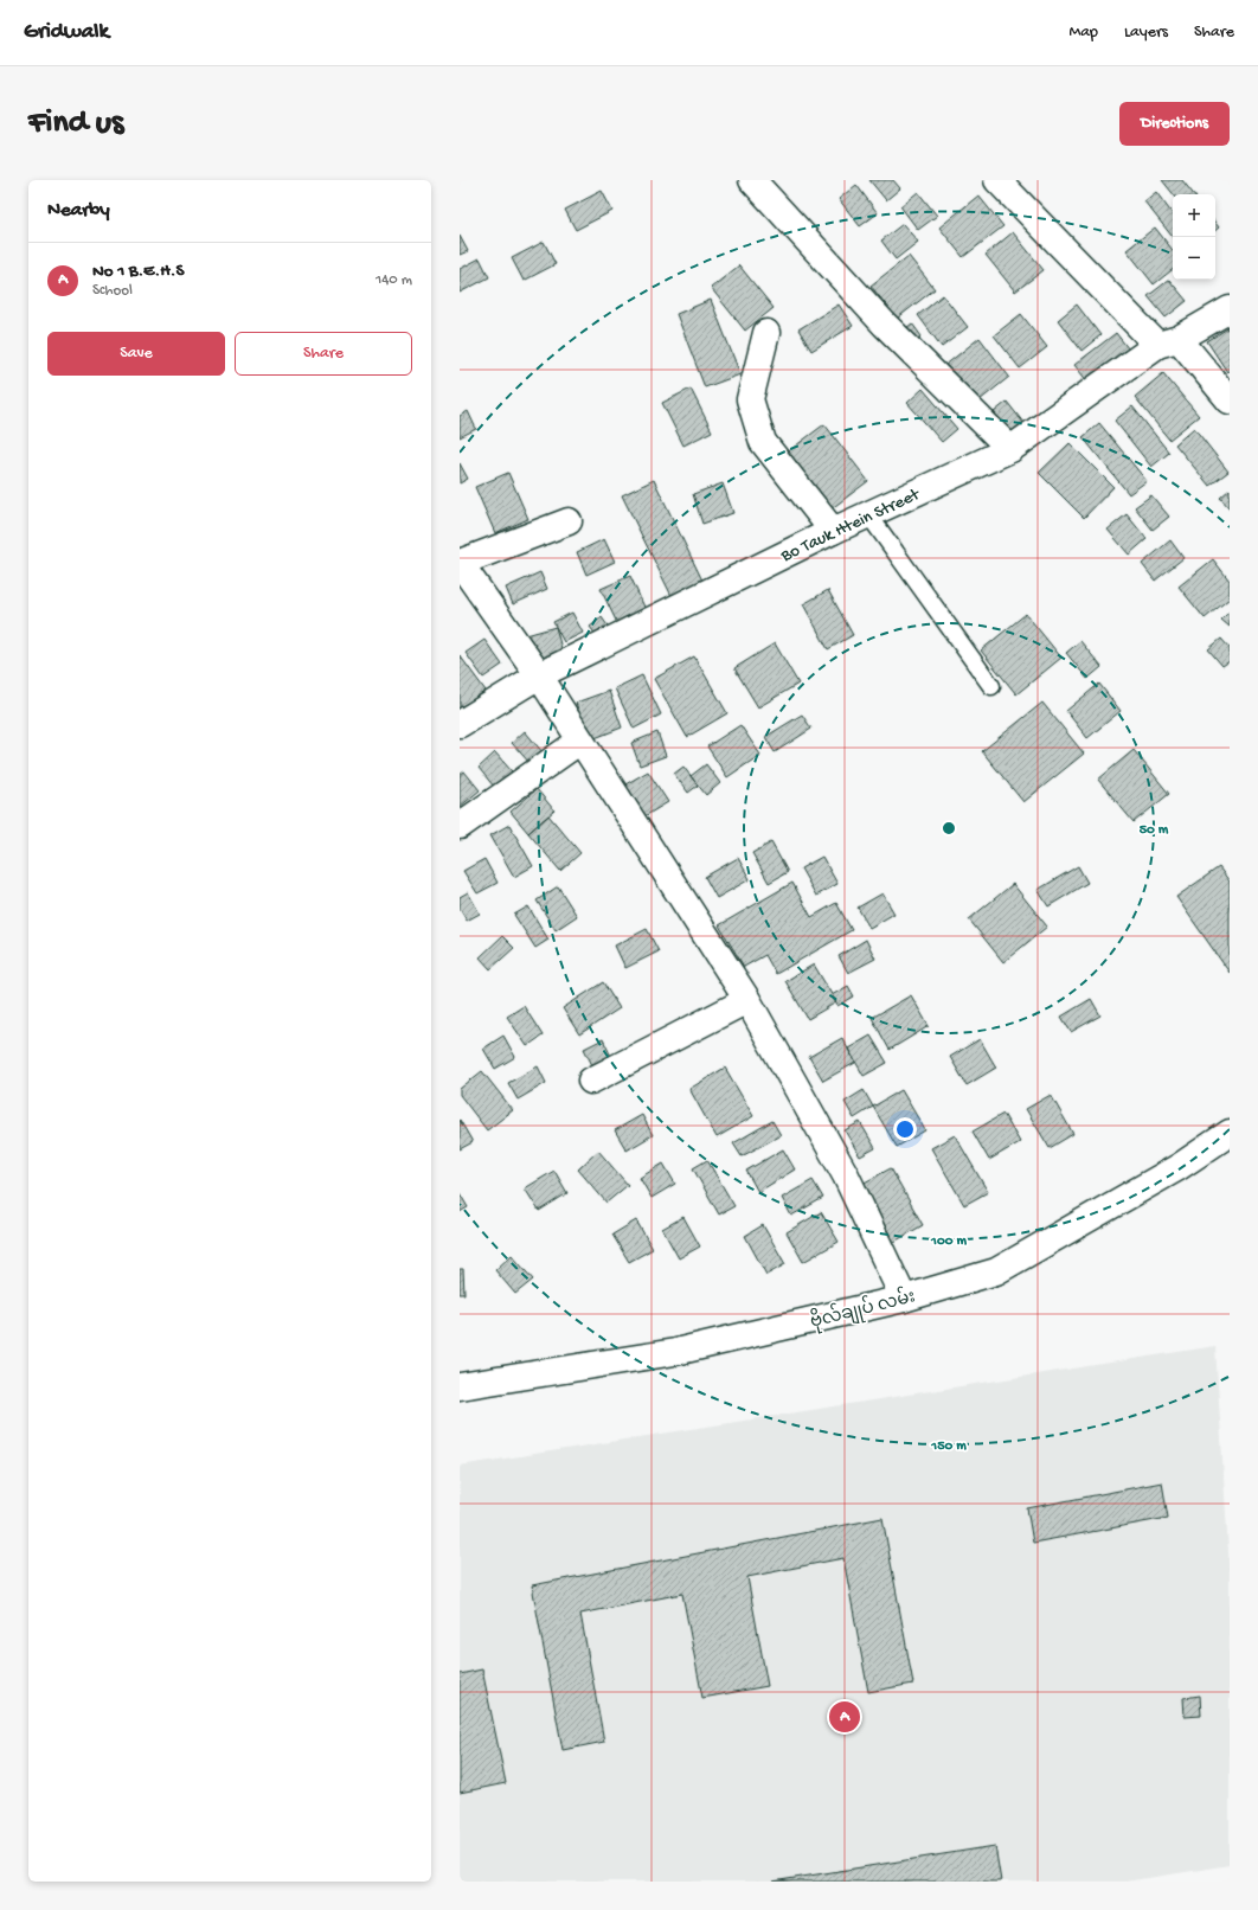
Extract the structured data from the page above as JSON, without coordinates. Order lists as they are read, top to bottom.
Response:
{
  "streets": {
    "street": ["Bo Tauk Htein Street", "ဗိုလ်ချုပ် လမ်း"]
  },
  "page": {
    "header": "Gridwalk",
    "nav": ["Map", "Layers", "Share"],
    "buttons": [
      "Directions",
      ["Save", "Share"]
    ],
    "title": "Find us",
    "heading": "Nearby",
    "map_buttons": ["+", "−"],
    "list": [
      {
        "mark": "A",
        "name": "No 1 B.E.H.S",
        "note": "School",
        "value": "140 m"
      }
    ],
    "pins": "A"
  },
  "rings": ["50 m", "100 m", "150 m"]
}
